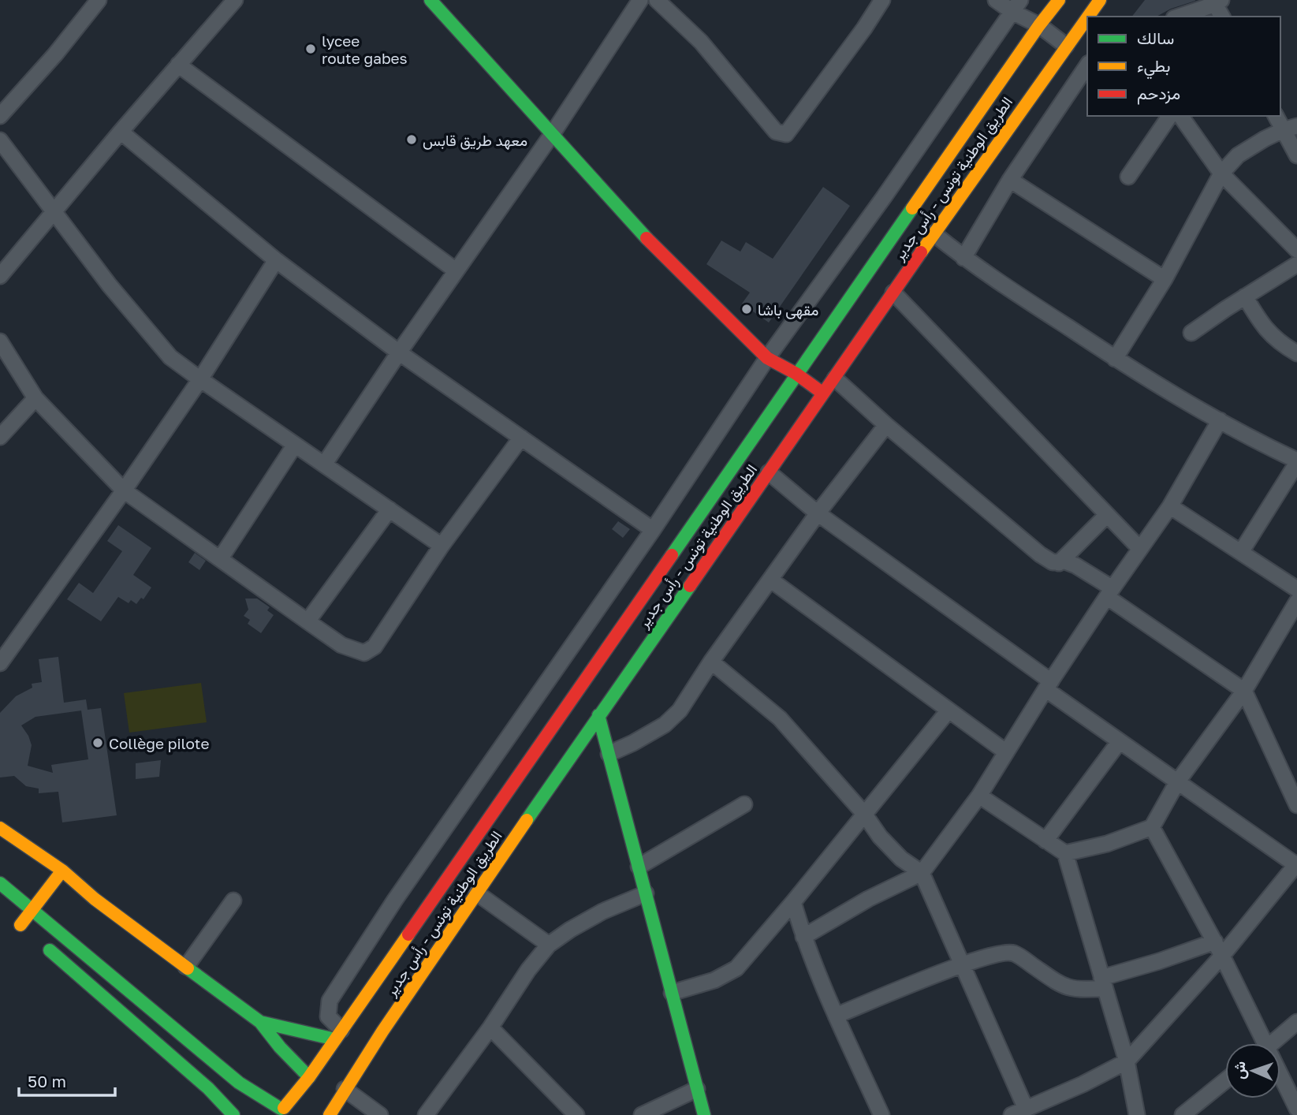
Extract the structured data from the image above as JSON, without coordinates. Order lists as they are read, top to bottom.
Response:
{
  "streets": {
    "main road": ["الطريق الوطنية تونس - رأس جدير"]
  },
  "places": [
    "lycee route gabes",
    "معهد طريق قابس",
    "مقهى باشا",
    "Collège pilote"
  ],
  "legend": ["سالك", "بطيء", "مزدحم"],
  "scale_bar": "50 m",
  "north": "left"
}
